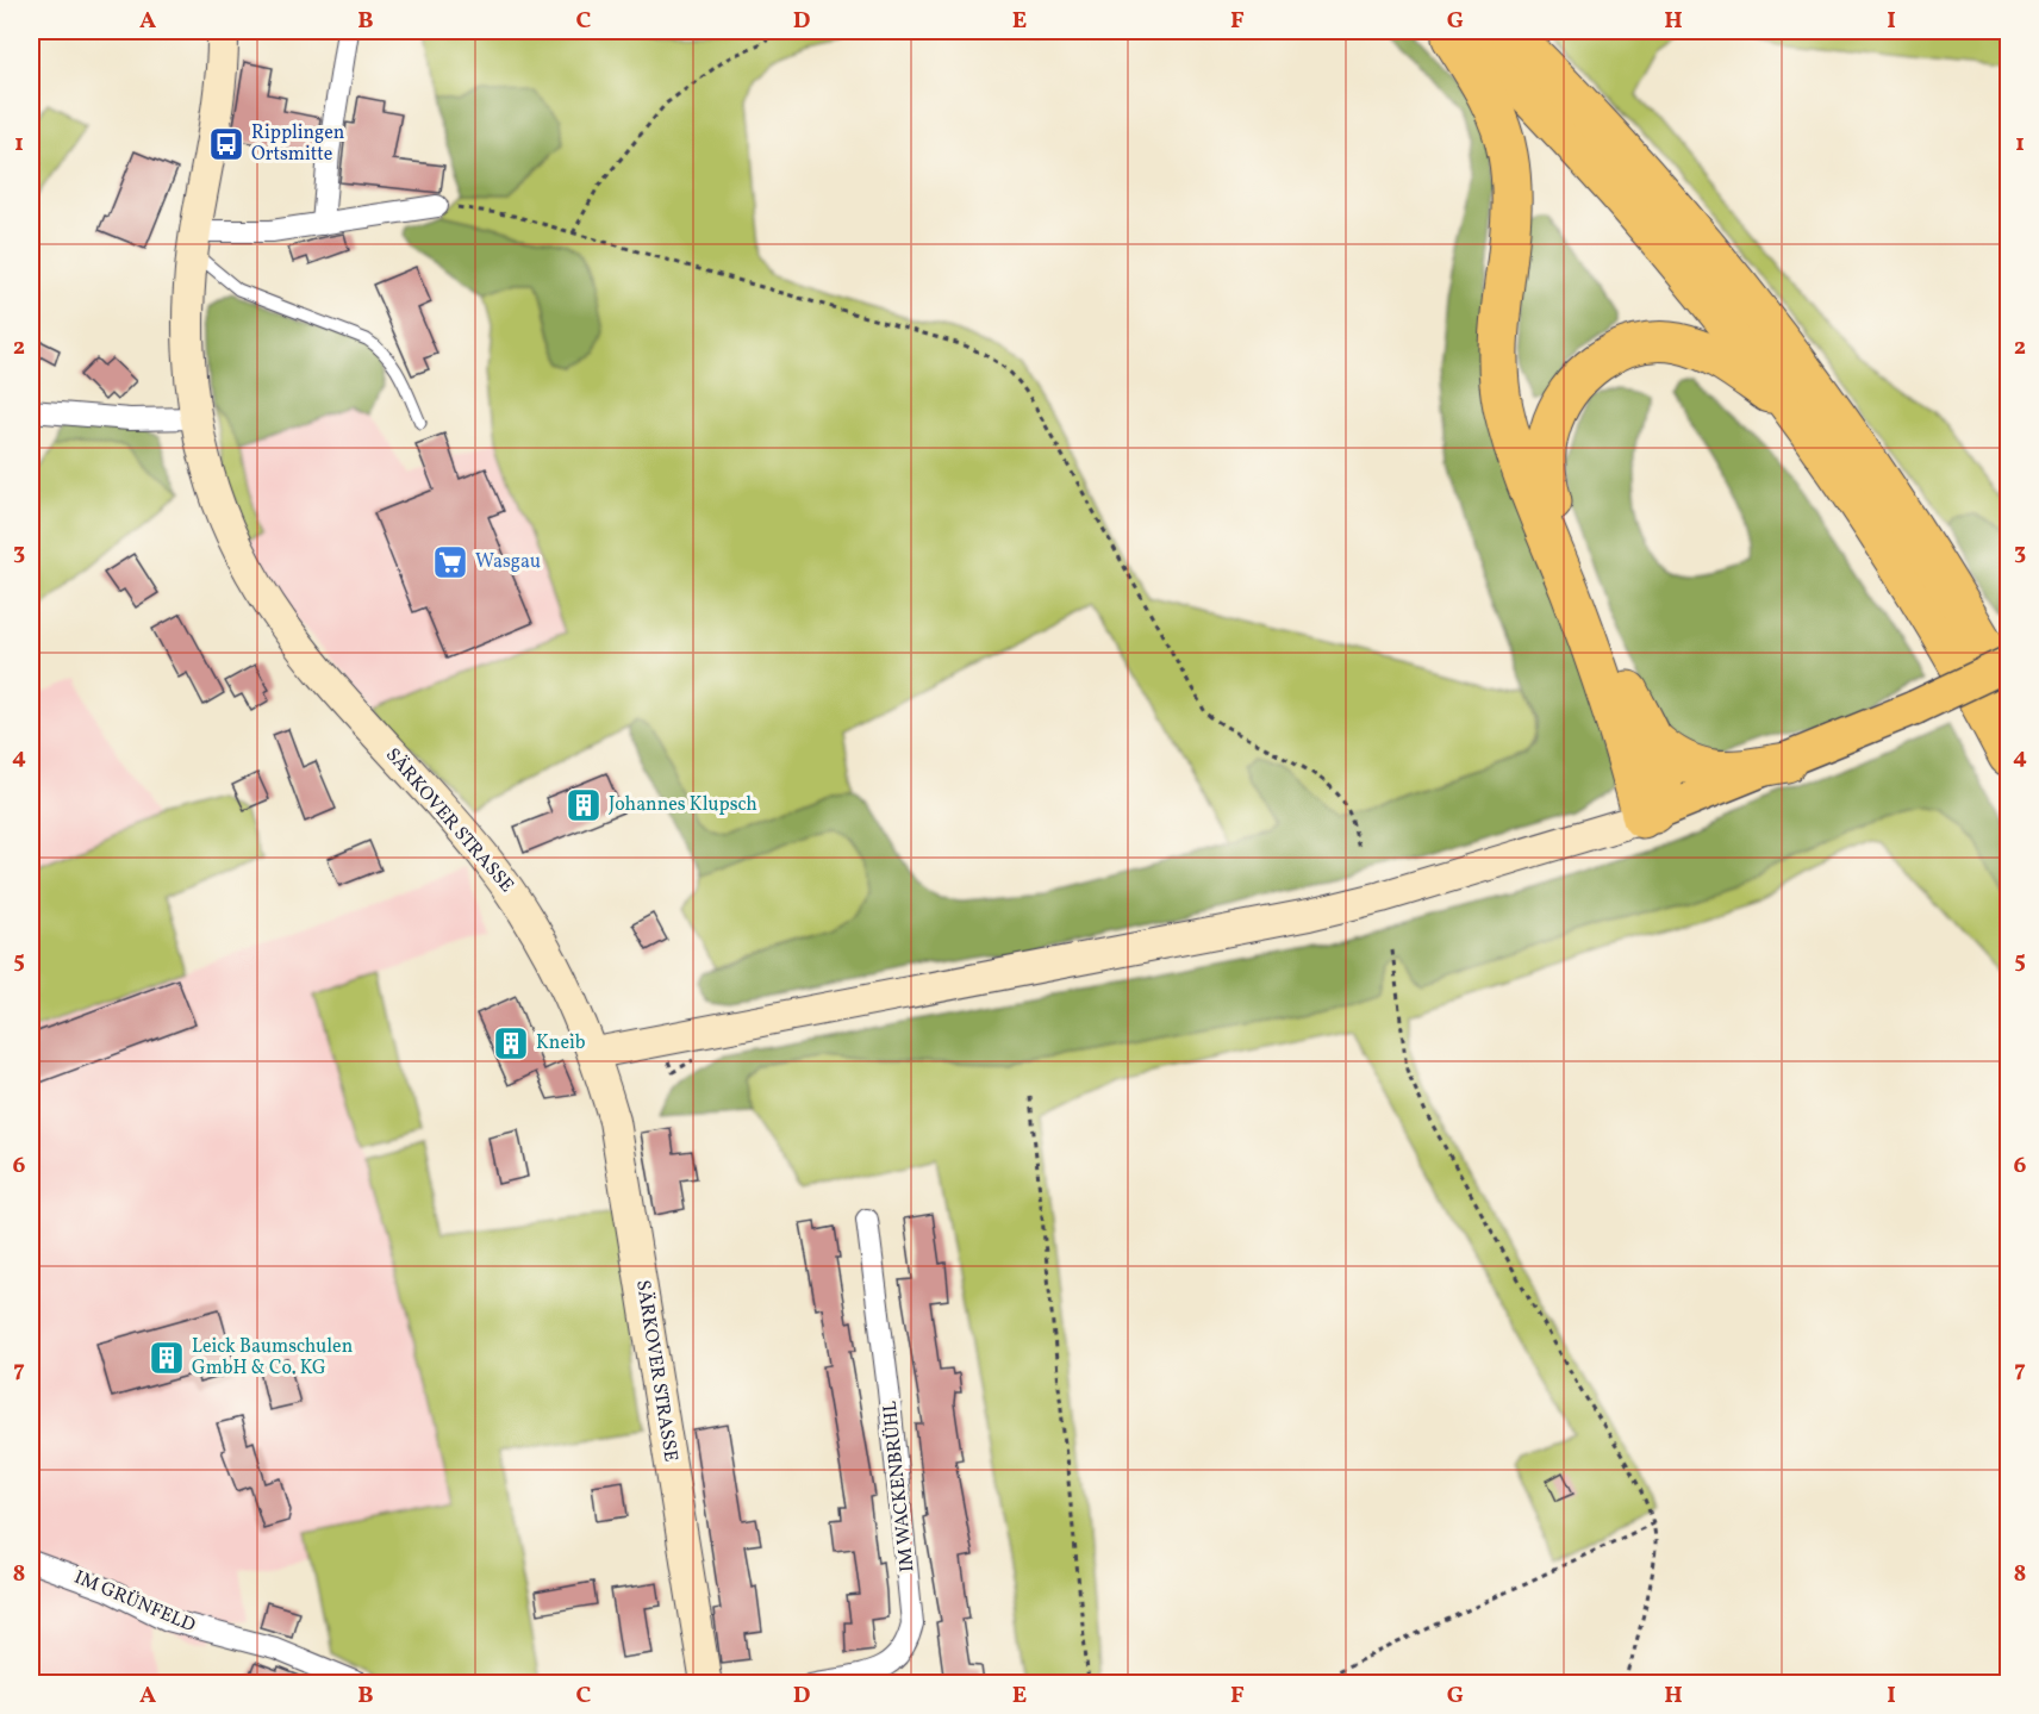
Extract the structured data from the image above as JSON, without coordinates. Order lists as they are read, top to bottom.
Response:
{
  "streets": {
    "main road": ["SÄRKOVER STRASSE"],
    "street": ["IM WACKENBRÜHL", "IM GRÜNFELD"]
  },
  "places": {
    "bus stop": ["Ripplingen Ortsmitte"],
    "supermarket": ["Wasgau"],
    "building": ["Johannes Klupsch", "Kneib", "Leick Baumschulen GmbH & Co. KG"]
  },
  "grid": {
    "columns": [
      "A",
      "B",
      "C",
      "D",
      "E",
      "F",
      "G",
      "H",
      "I"
    ],
    "rows": [
      "1",
      "2",
      "3",
      "4",
      "5",
      "6",
      "7",
      "8"
    ]
  }
}
